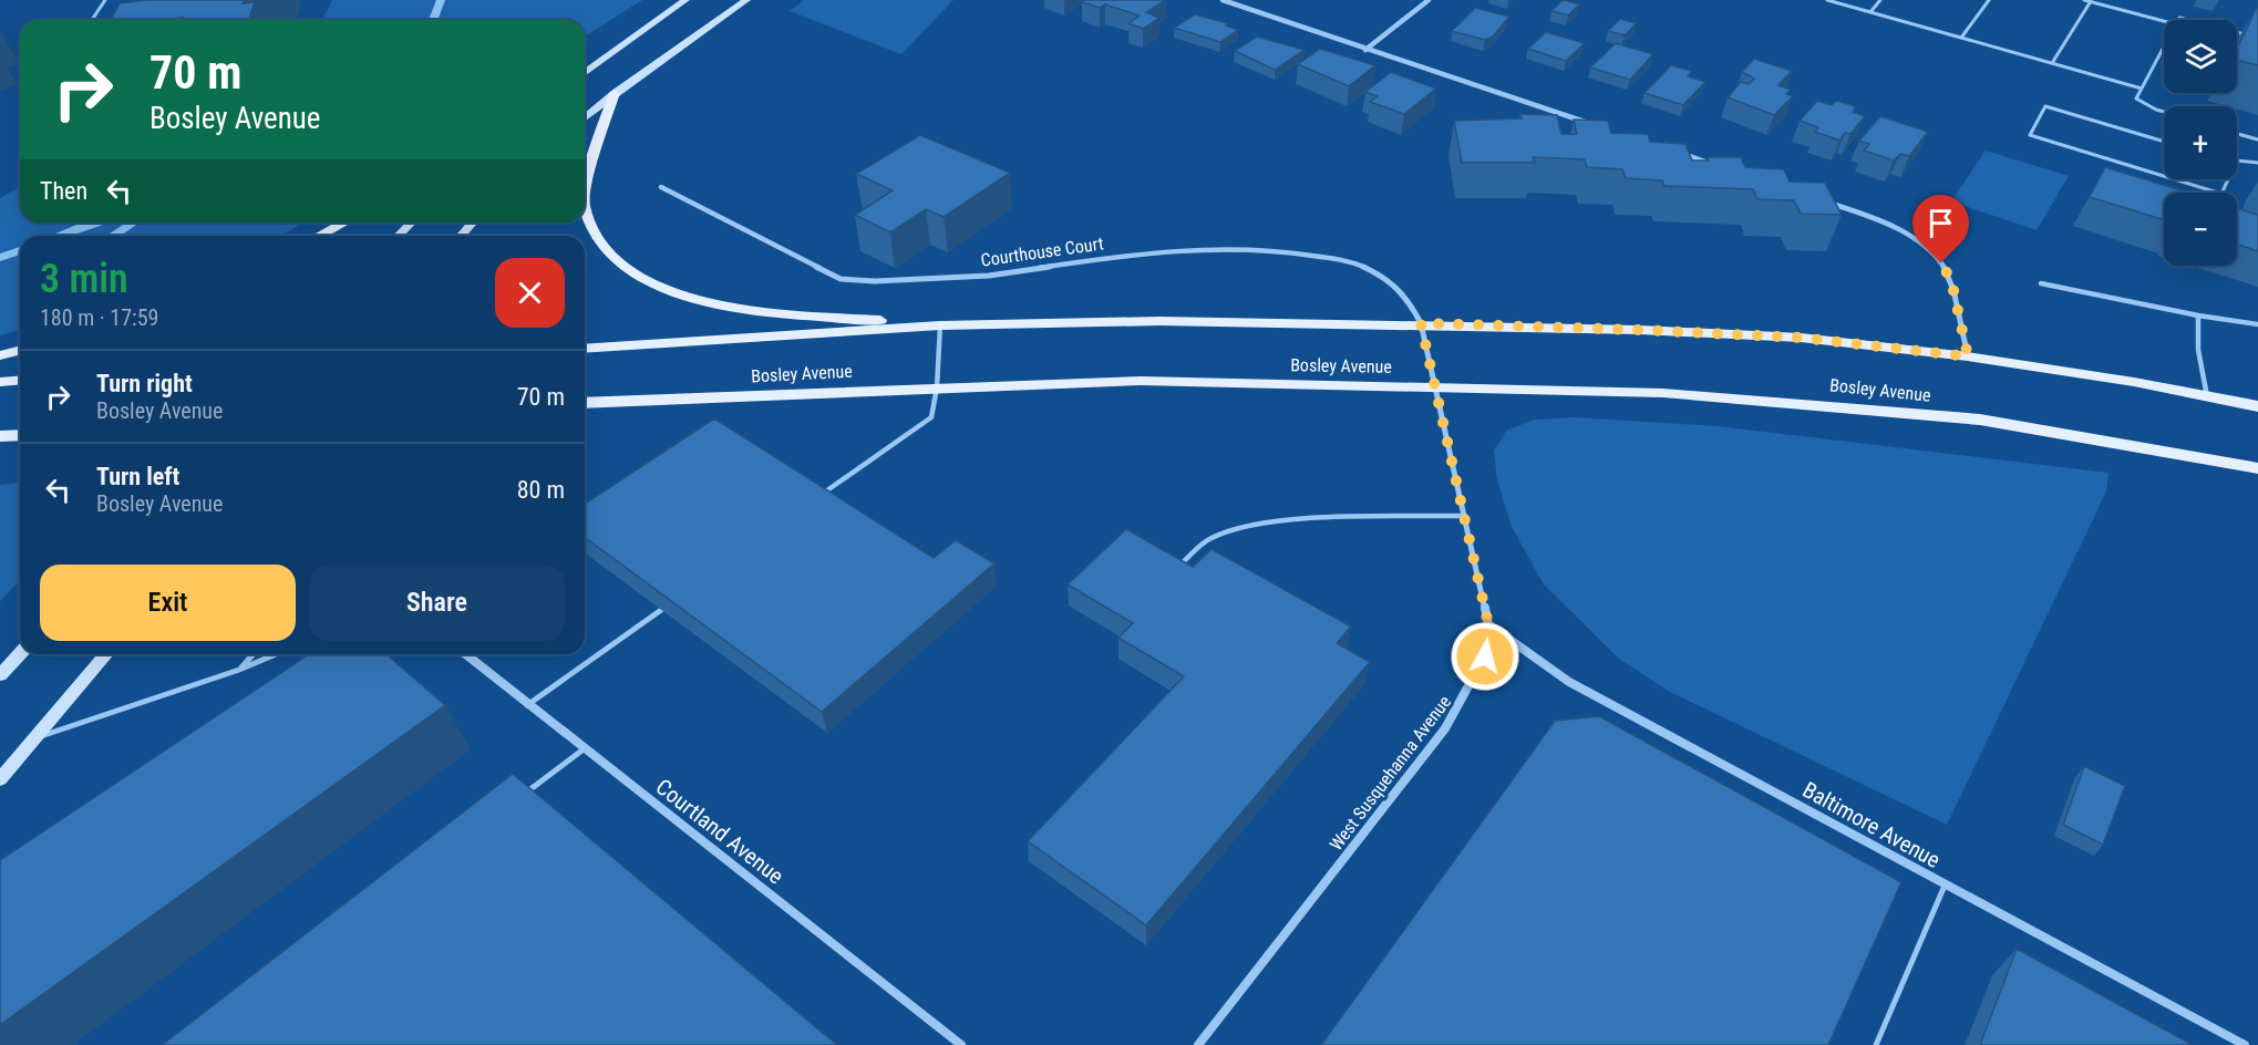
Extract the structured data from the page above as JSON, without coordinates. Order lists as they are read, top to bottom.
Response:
{
  "streets": {
    "main road": ["Bosley Avenue"],
    "street": [
      "Courthouse Court",
      "West Susquehanna Avenue",
      "Baltimore Avenue",
      "Courtland Avenue"
    ]
  },
  "crossings": [
    ["Courthouse Court", "West Susquehanna Avenue"],
    ["Bosley Avenue", "West Susquehanna Avenue"],
    ["West Susquehanna Avenue", "Baltimore Avenue"]
  ],
  "page": {
    "map_buttons": ["+", "−"],
    "turn": ["70 m", "Bosley Avenue"],
    "then": "Then",
    "heading": ["3 min", "180 m · 17:59"],
    "list": [
      {
        "name": "Turn right",
        "note": "Bosley Avenue",
        "value": "70 m"
      },
      {
        "name": "Turn left",
        "note": "Bosley Avenue",
        "value": "80 m"
      }
    ],
    "buttons": ["Exit", "Share"]
  }
}
